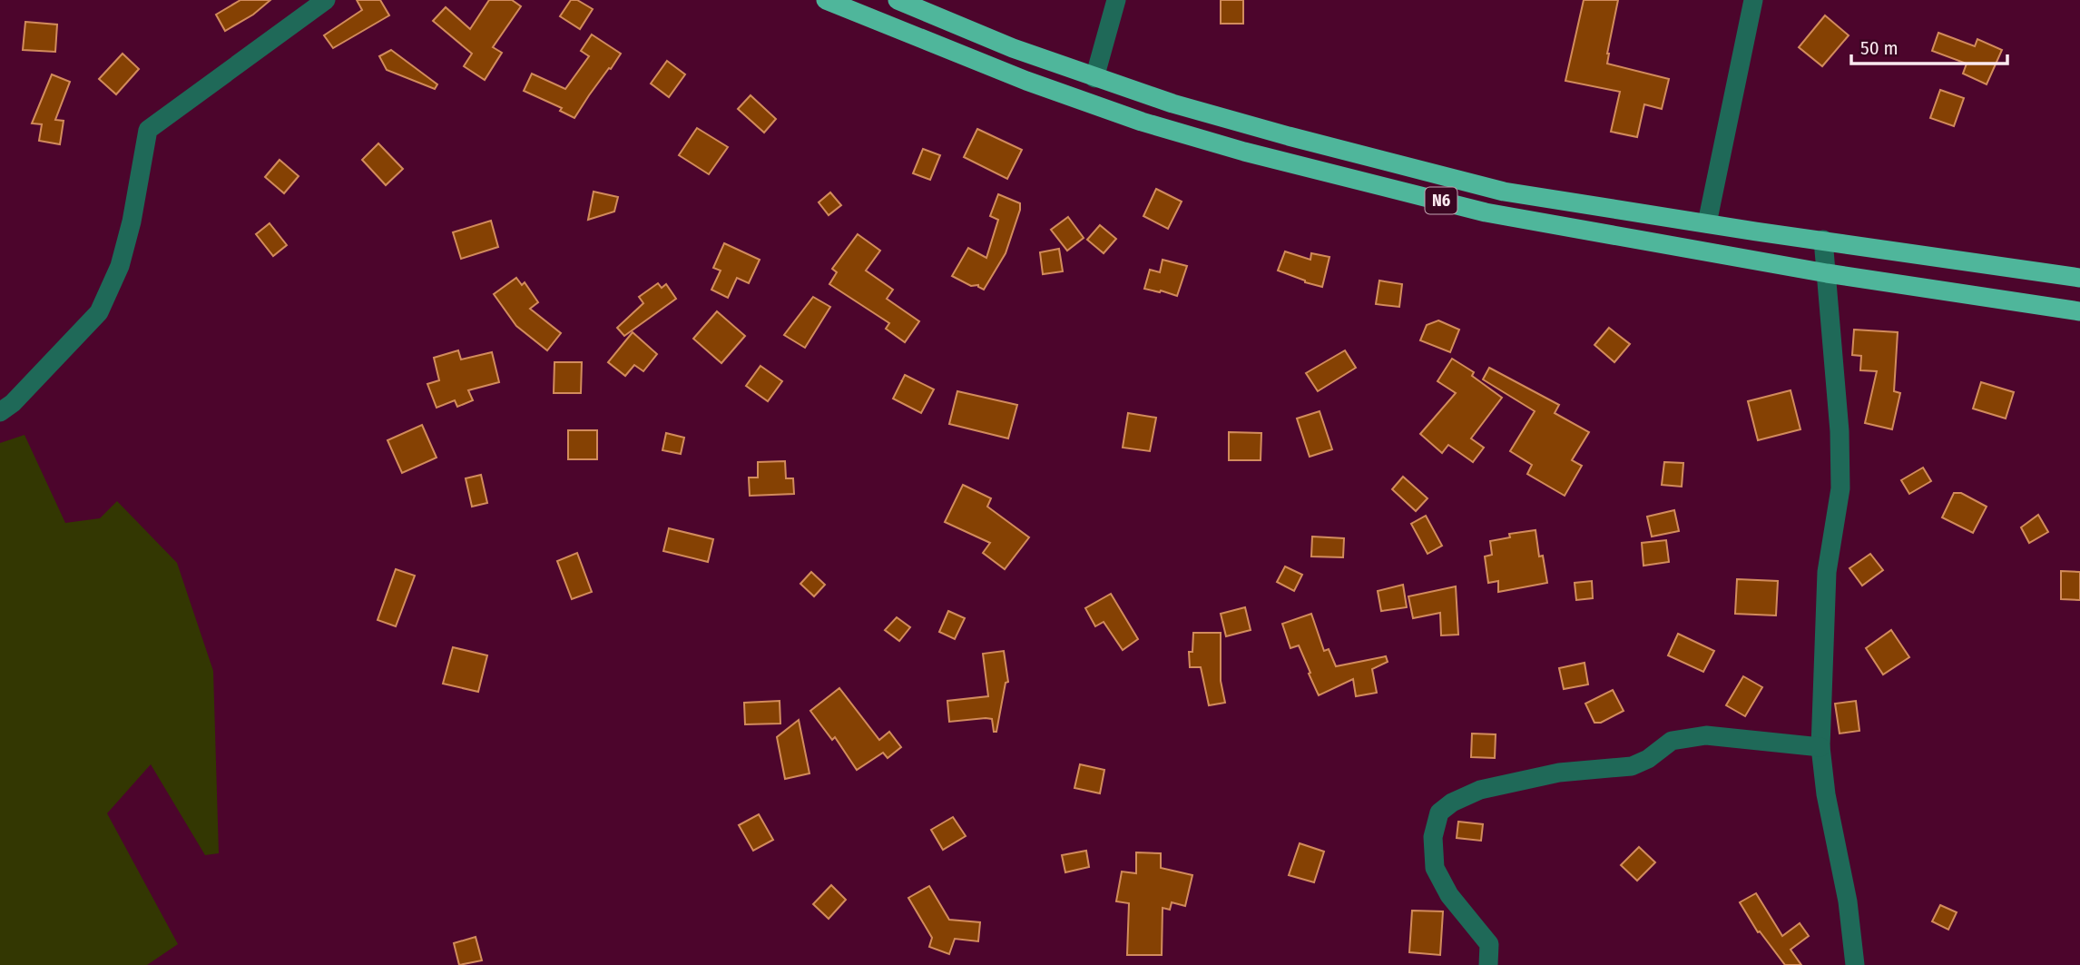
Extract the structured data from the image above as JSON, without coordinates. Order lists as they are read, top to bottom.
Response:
{
  "streets": {
    "highway": ["N6"]
  },
  "scale_bar": "50 m"
}
